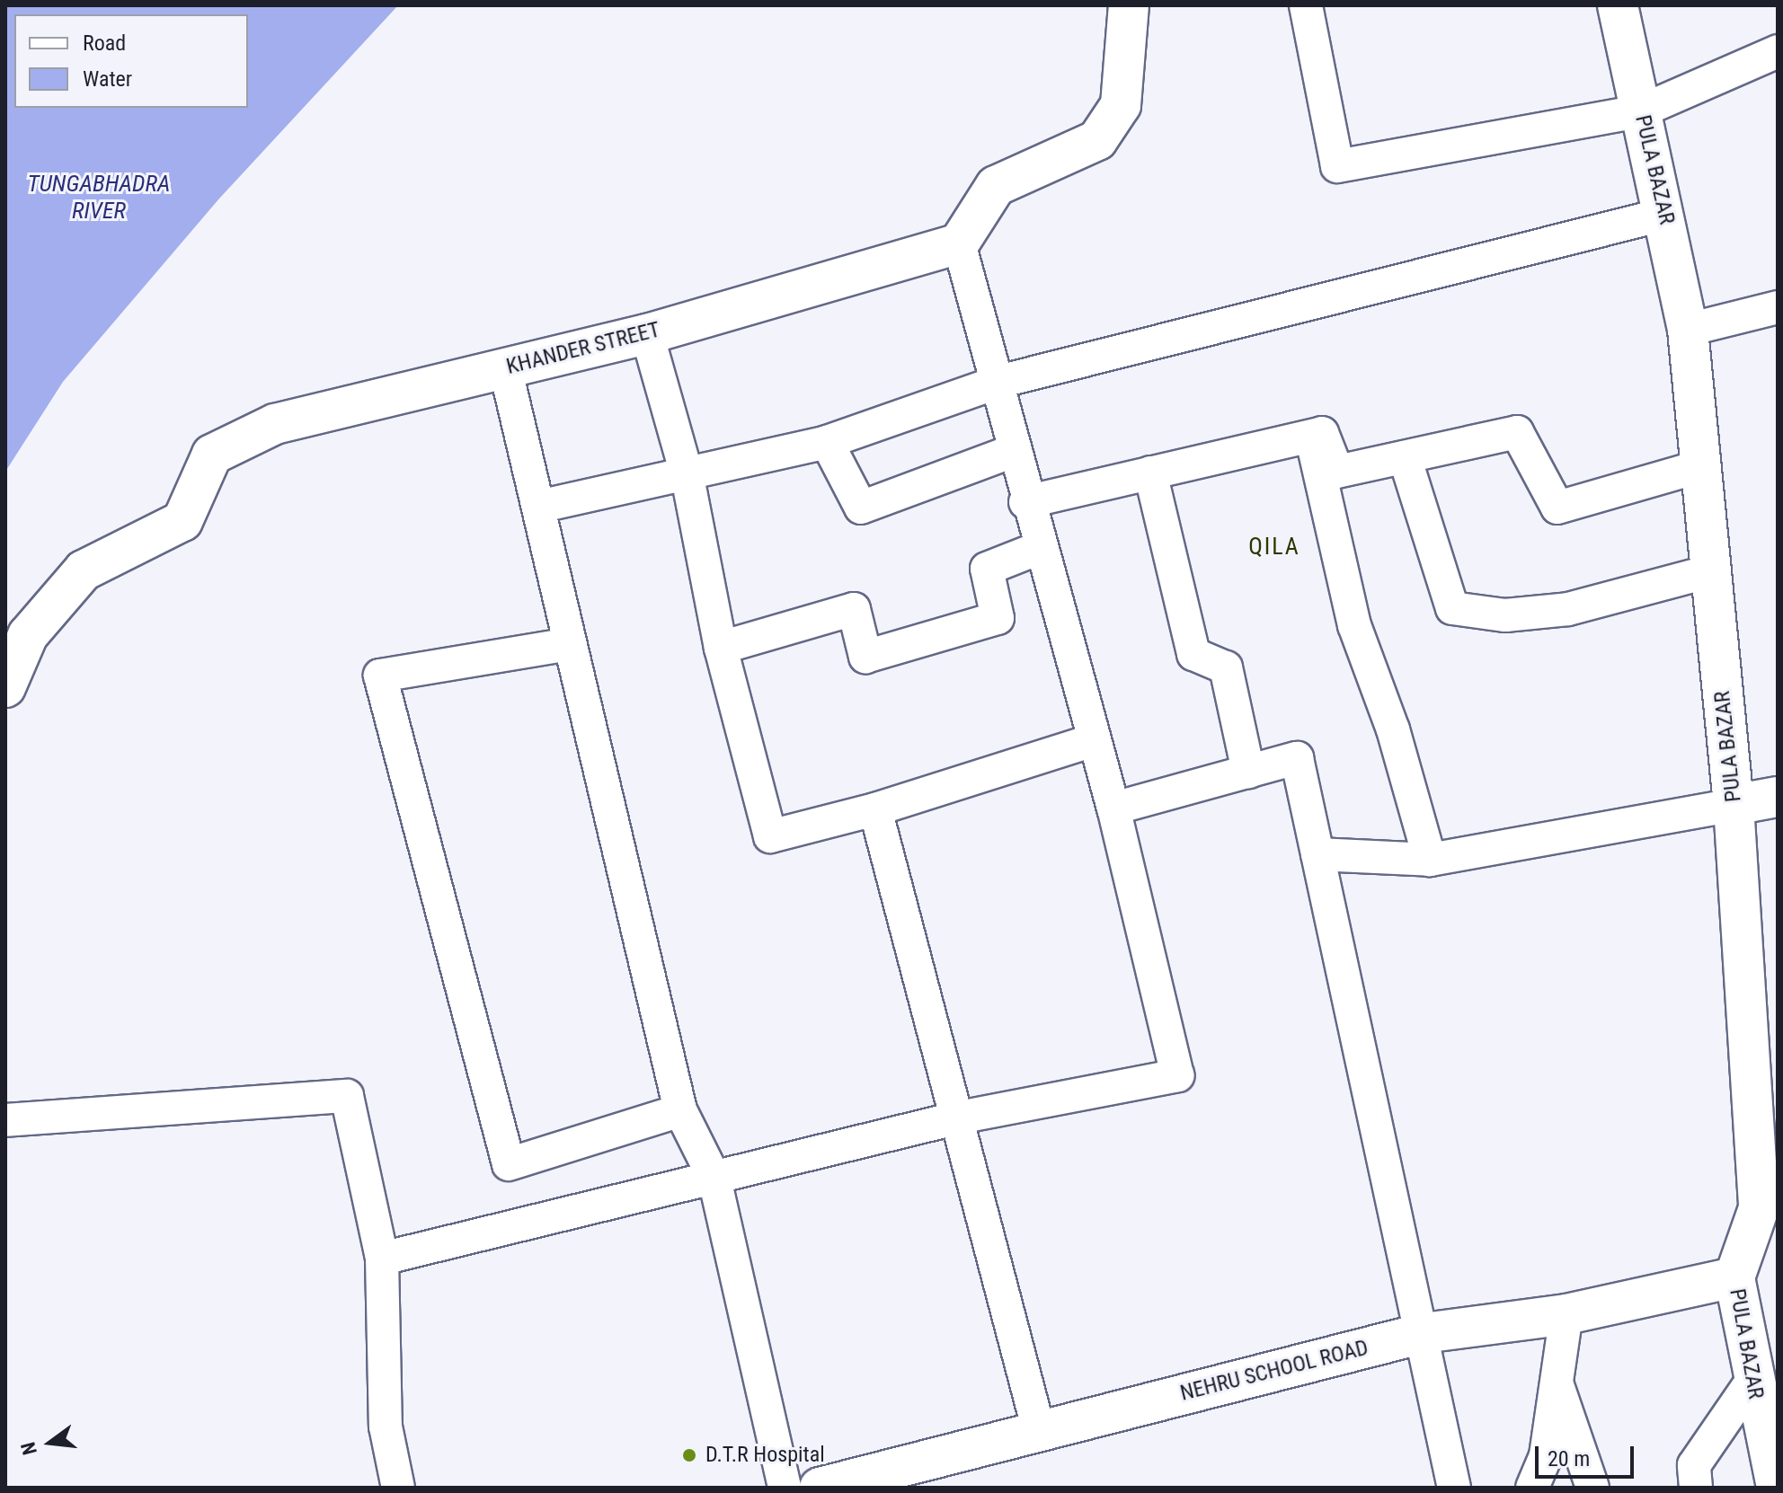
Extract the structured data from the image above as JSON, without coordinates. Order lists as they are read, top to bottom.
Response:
{
  "streets": {
    "street": ["PULA BAZAR", "KHANDER STREET", "NEHRU SCHOOL ROAD"]
  },
  "crossings": [
    ["PULA BAZAR", "NEHRU SCHOOL ROAD"]
  ],
  "districts": ["QILA"],
  "water": ["TUNGABHADRA RIVER"],
  "places": ["D.T.R Hospital"],
  "legend": ["Road", "Water"],
  "scale_bar": "20 m",
  "north": "left"
}
